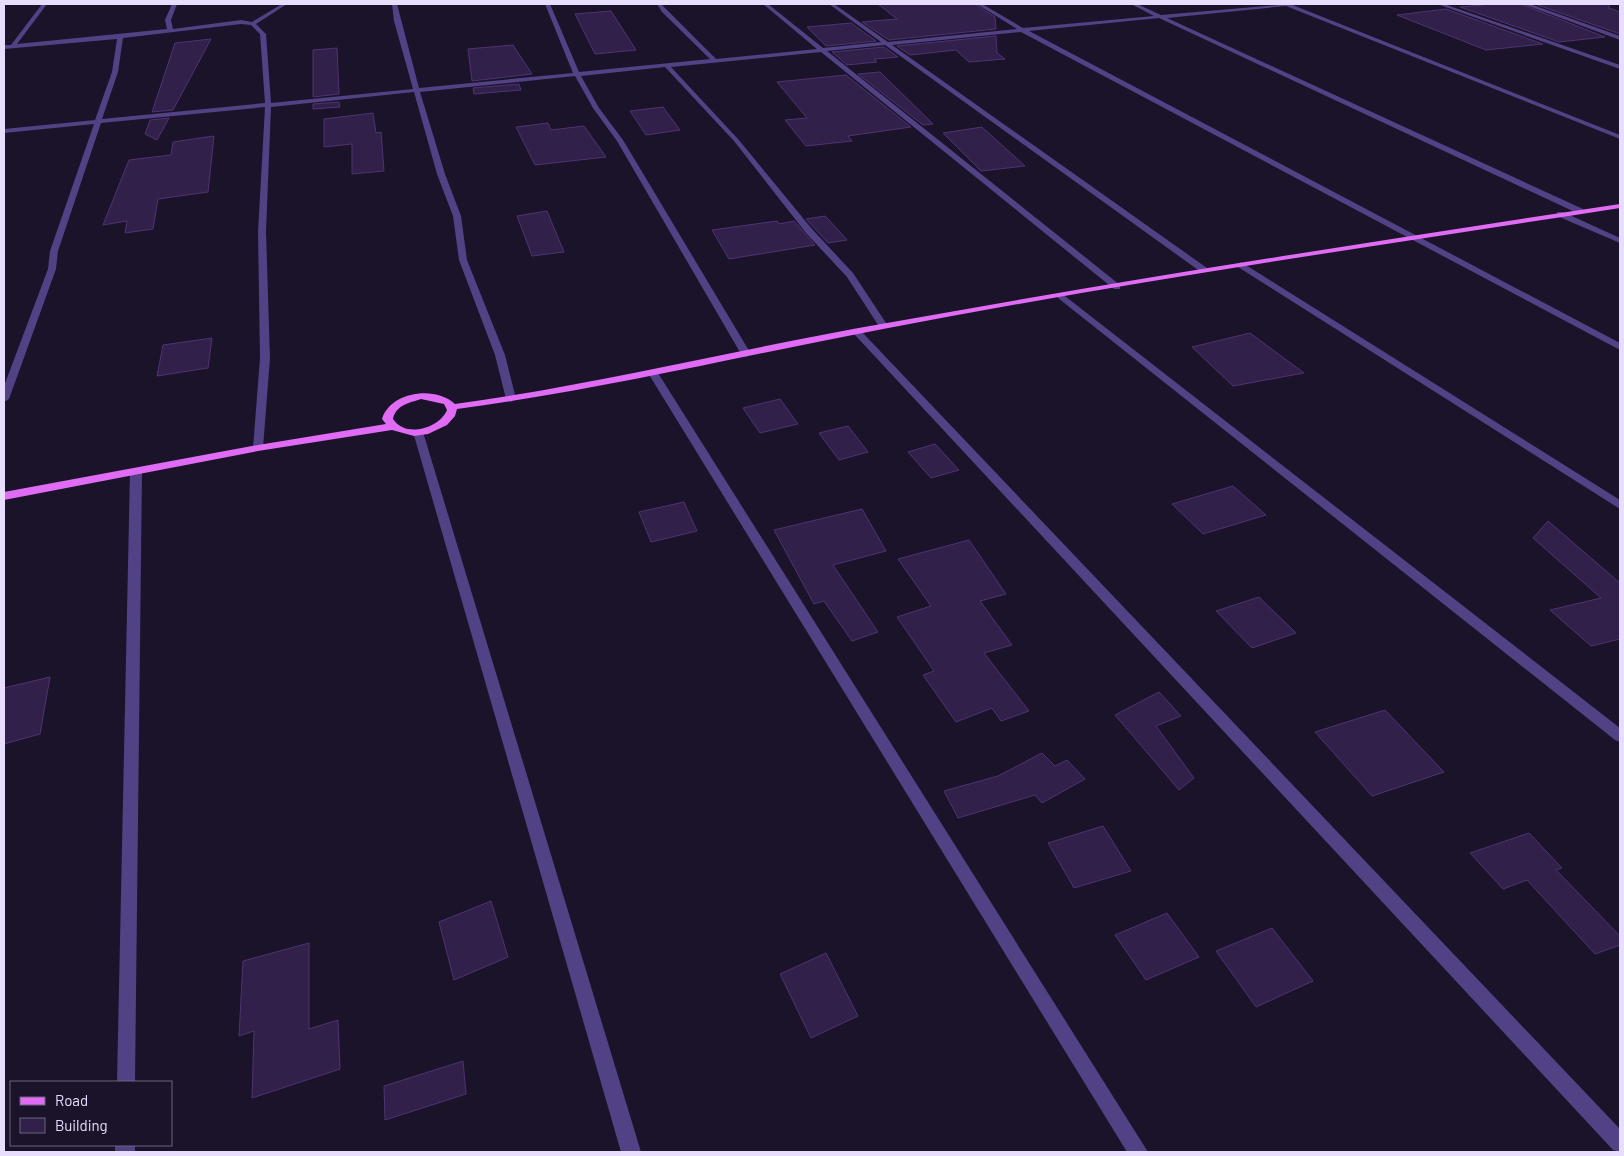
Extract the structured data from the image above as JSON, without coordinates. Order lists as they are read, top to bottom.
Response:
{
  "legend": ["Road", "Building"]
}
